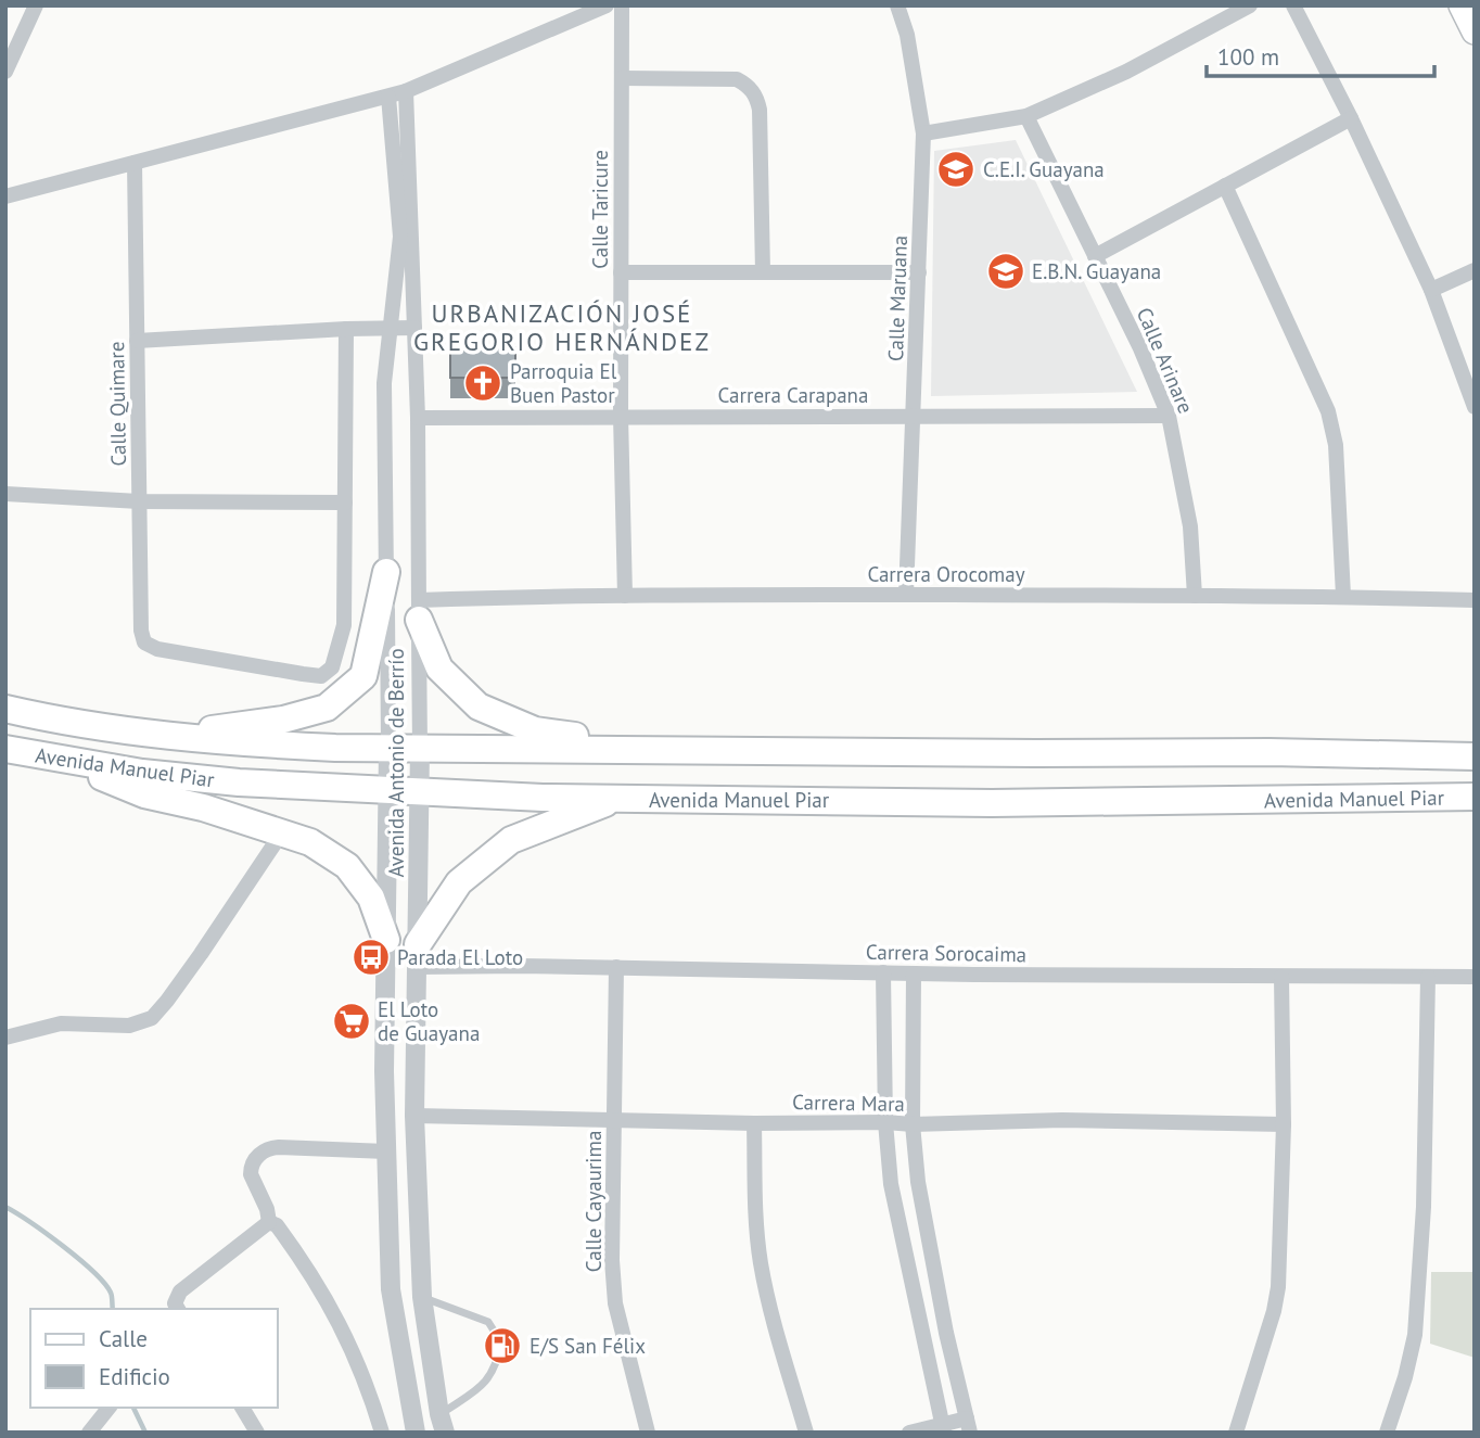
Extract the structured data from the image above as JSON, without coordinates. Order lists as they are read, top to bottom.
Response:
{
  "streets": {
    "highway": ["Avenida Manuel Piar"],
    "street": [
      "Calle Taricure",
      "Calle Maruana",
      "Calle Arinare",
      "Carrera Carapana",
      "Calle Quimare",
      "Carrera Orocomay",
      "Avenida Antonio de Berrío",
      "Carrera Sorocaima",
      "Carrera Mara",
      "Calle Cayaurima"
    ]
  },
  "crossings": [
    ["Calle Taricure", "Carrera Carapana"],
    ["Calle Taricure", "Carrera Orocomay"],
    ["Calle Maruana", "Carrera Carapana"],
    ["Calle Maruana", "Carrera Orocomay"],
    ["Calle Arinare", "Carrera Carapana"],
    ["Calle Arinare", "Carrera Orocomay"],
    ["Carrera Carapana", "Avenida Antonio de Berrío"],
    ["Carrera Orocomay", "Avenida Antonio de Berrío"],
    ["Avenida Antonio de Berrío", "Avenida Manuel Piar"],
    ["Avenida Antonio de Berrío", "Carrera Sorocaima"],
    ["Avenida Antonio de Berrío", "Carrera Mara"],
    ["Carrera Sorocaima", "Calle Cayaurima"],
    ["Carrera Mara", "Calle Cayaurima"]
  ],
  "districts": ["URBANIZACIÓN JOSÉ GREGORIO HERNÁNDEZ"],
  "places": {
    "school or university": ["C.E.I. Guayana", "E.B.N. Guayana"],
    "church": ["Parroquia El Buen Pastor"],
    "bus stop": ["Parada El Loto"],
    "supermarket": ["El Loto de Guayana"],
    "fuel station": ["E/S San Félix"]
  },
  "legend": ["Calle", "Edificio"],
  "scale_bar": "100 m"
}
